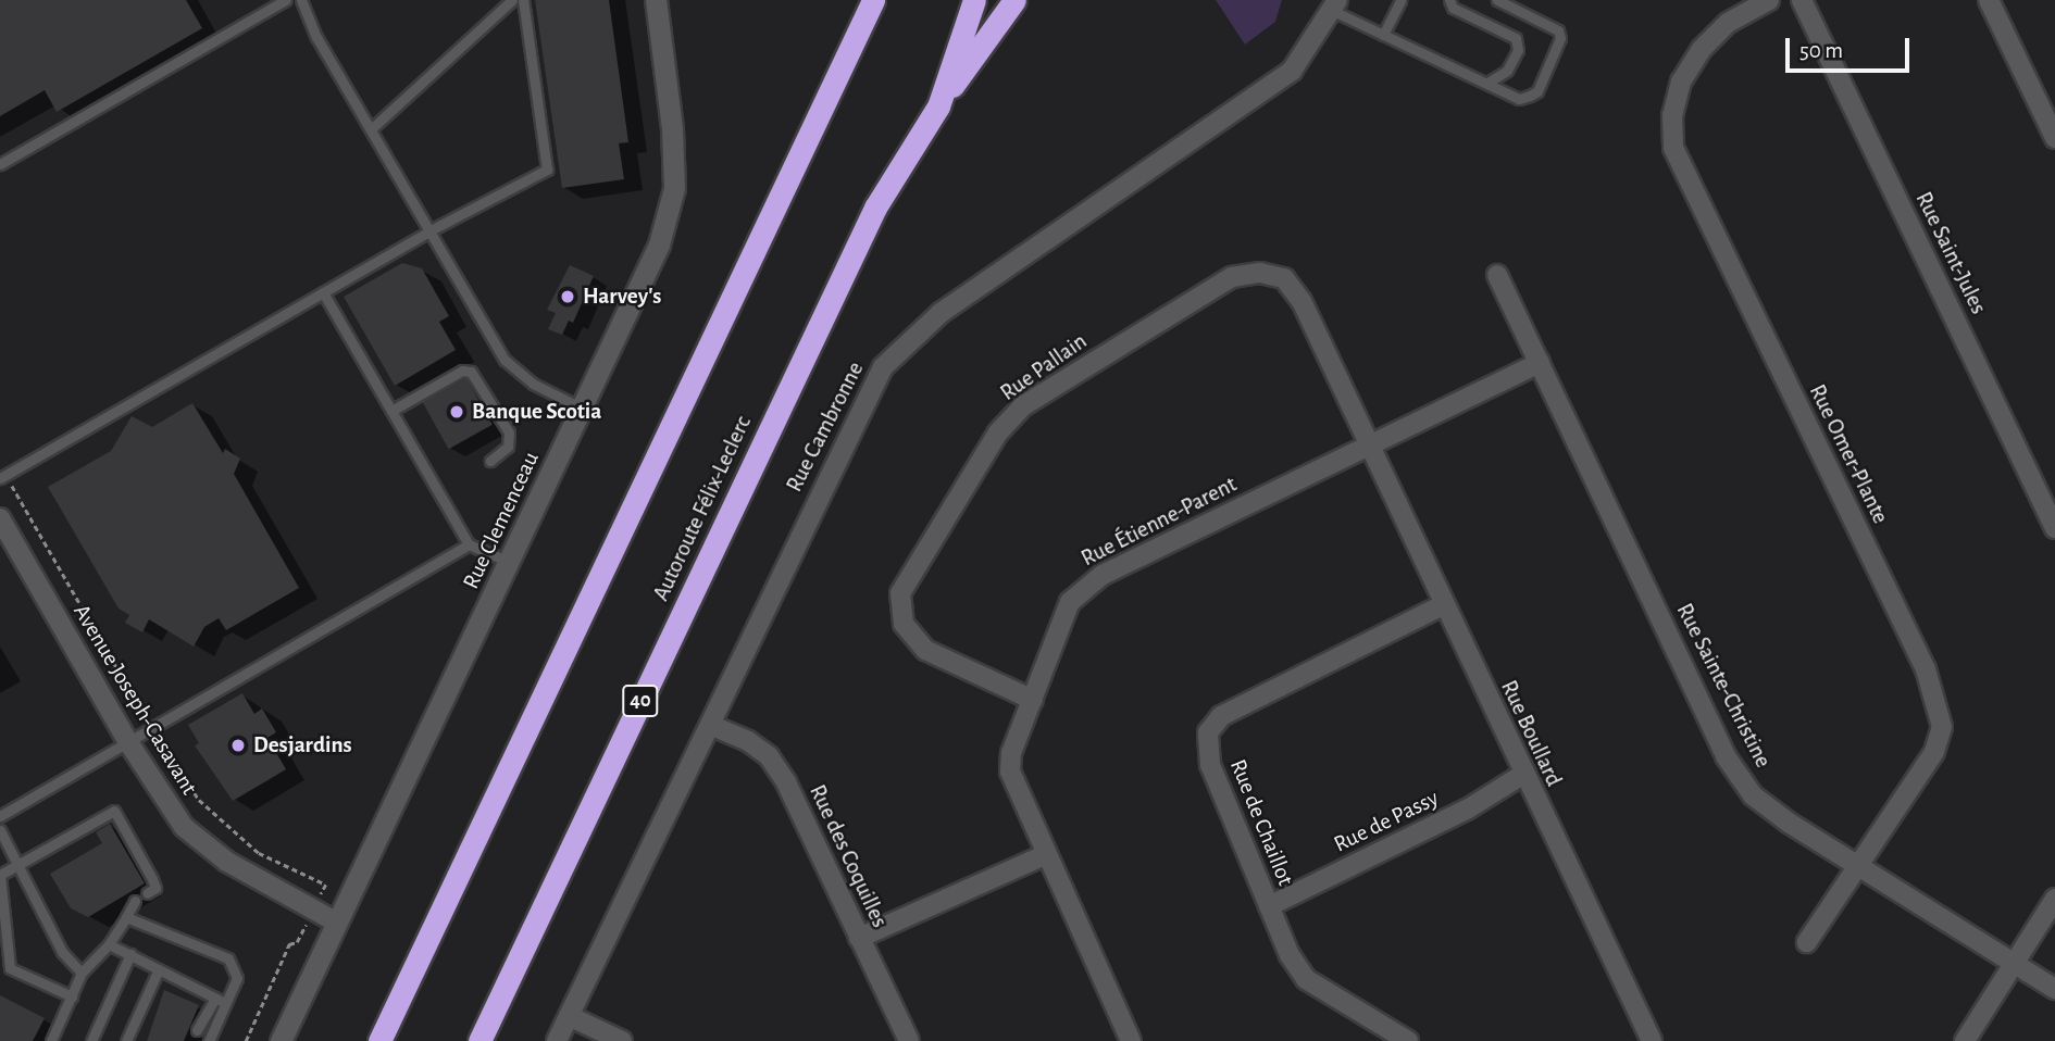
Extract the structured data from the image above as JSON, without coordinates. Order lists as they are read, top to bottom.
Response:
{
  "streets": {
    "highway": ["Autoroute Félix-Leclerc", "40"],
    "street": [
      "Rue Saint-Jules",
      "Rue Pallain",
      "Rue Cambronne",
      "Rue Omer-Plante",
      "Rue Clemenceau",
      "Rue Étienne-Parent",
      "Rue Sainte-Christine",
      "Avenue Joseph-Casavant",
      "Rue Boullard",
      "Rue de Passy",
      "Rue de Chaillot",
      "Rue des Coquilles"
    ]
  },
  "crossings": [
    ["Rue Pallain", "Rue Étienne-Parent"],
    ["Rue Pallain", "Rue Boullard"],
    ["Rue Cambronne", "Rue des Coquilles"],
    ["Rue Omer-Plante", "Rue Sainte-Christine"],
    ["Rue Clemenceau", "Avenue Joseph-Casavant"],
    ["Rue Étienne-Parent", "Rue Sainte-Christine"],
    ["Rue Étienne-Parent", "Rue Boullard"],
    ["Rue Boullard", "Rue de Passy"],
    ["Rue Boullard", "Rue de Chaillot"],
    ["Rue de Passy", "Rue de Chaillot"]
  ],
  "places": ["Harvey's", "Banque Scotia", "Desjardins"],
  "scale_bar": "50 m"
}
